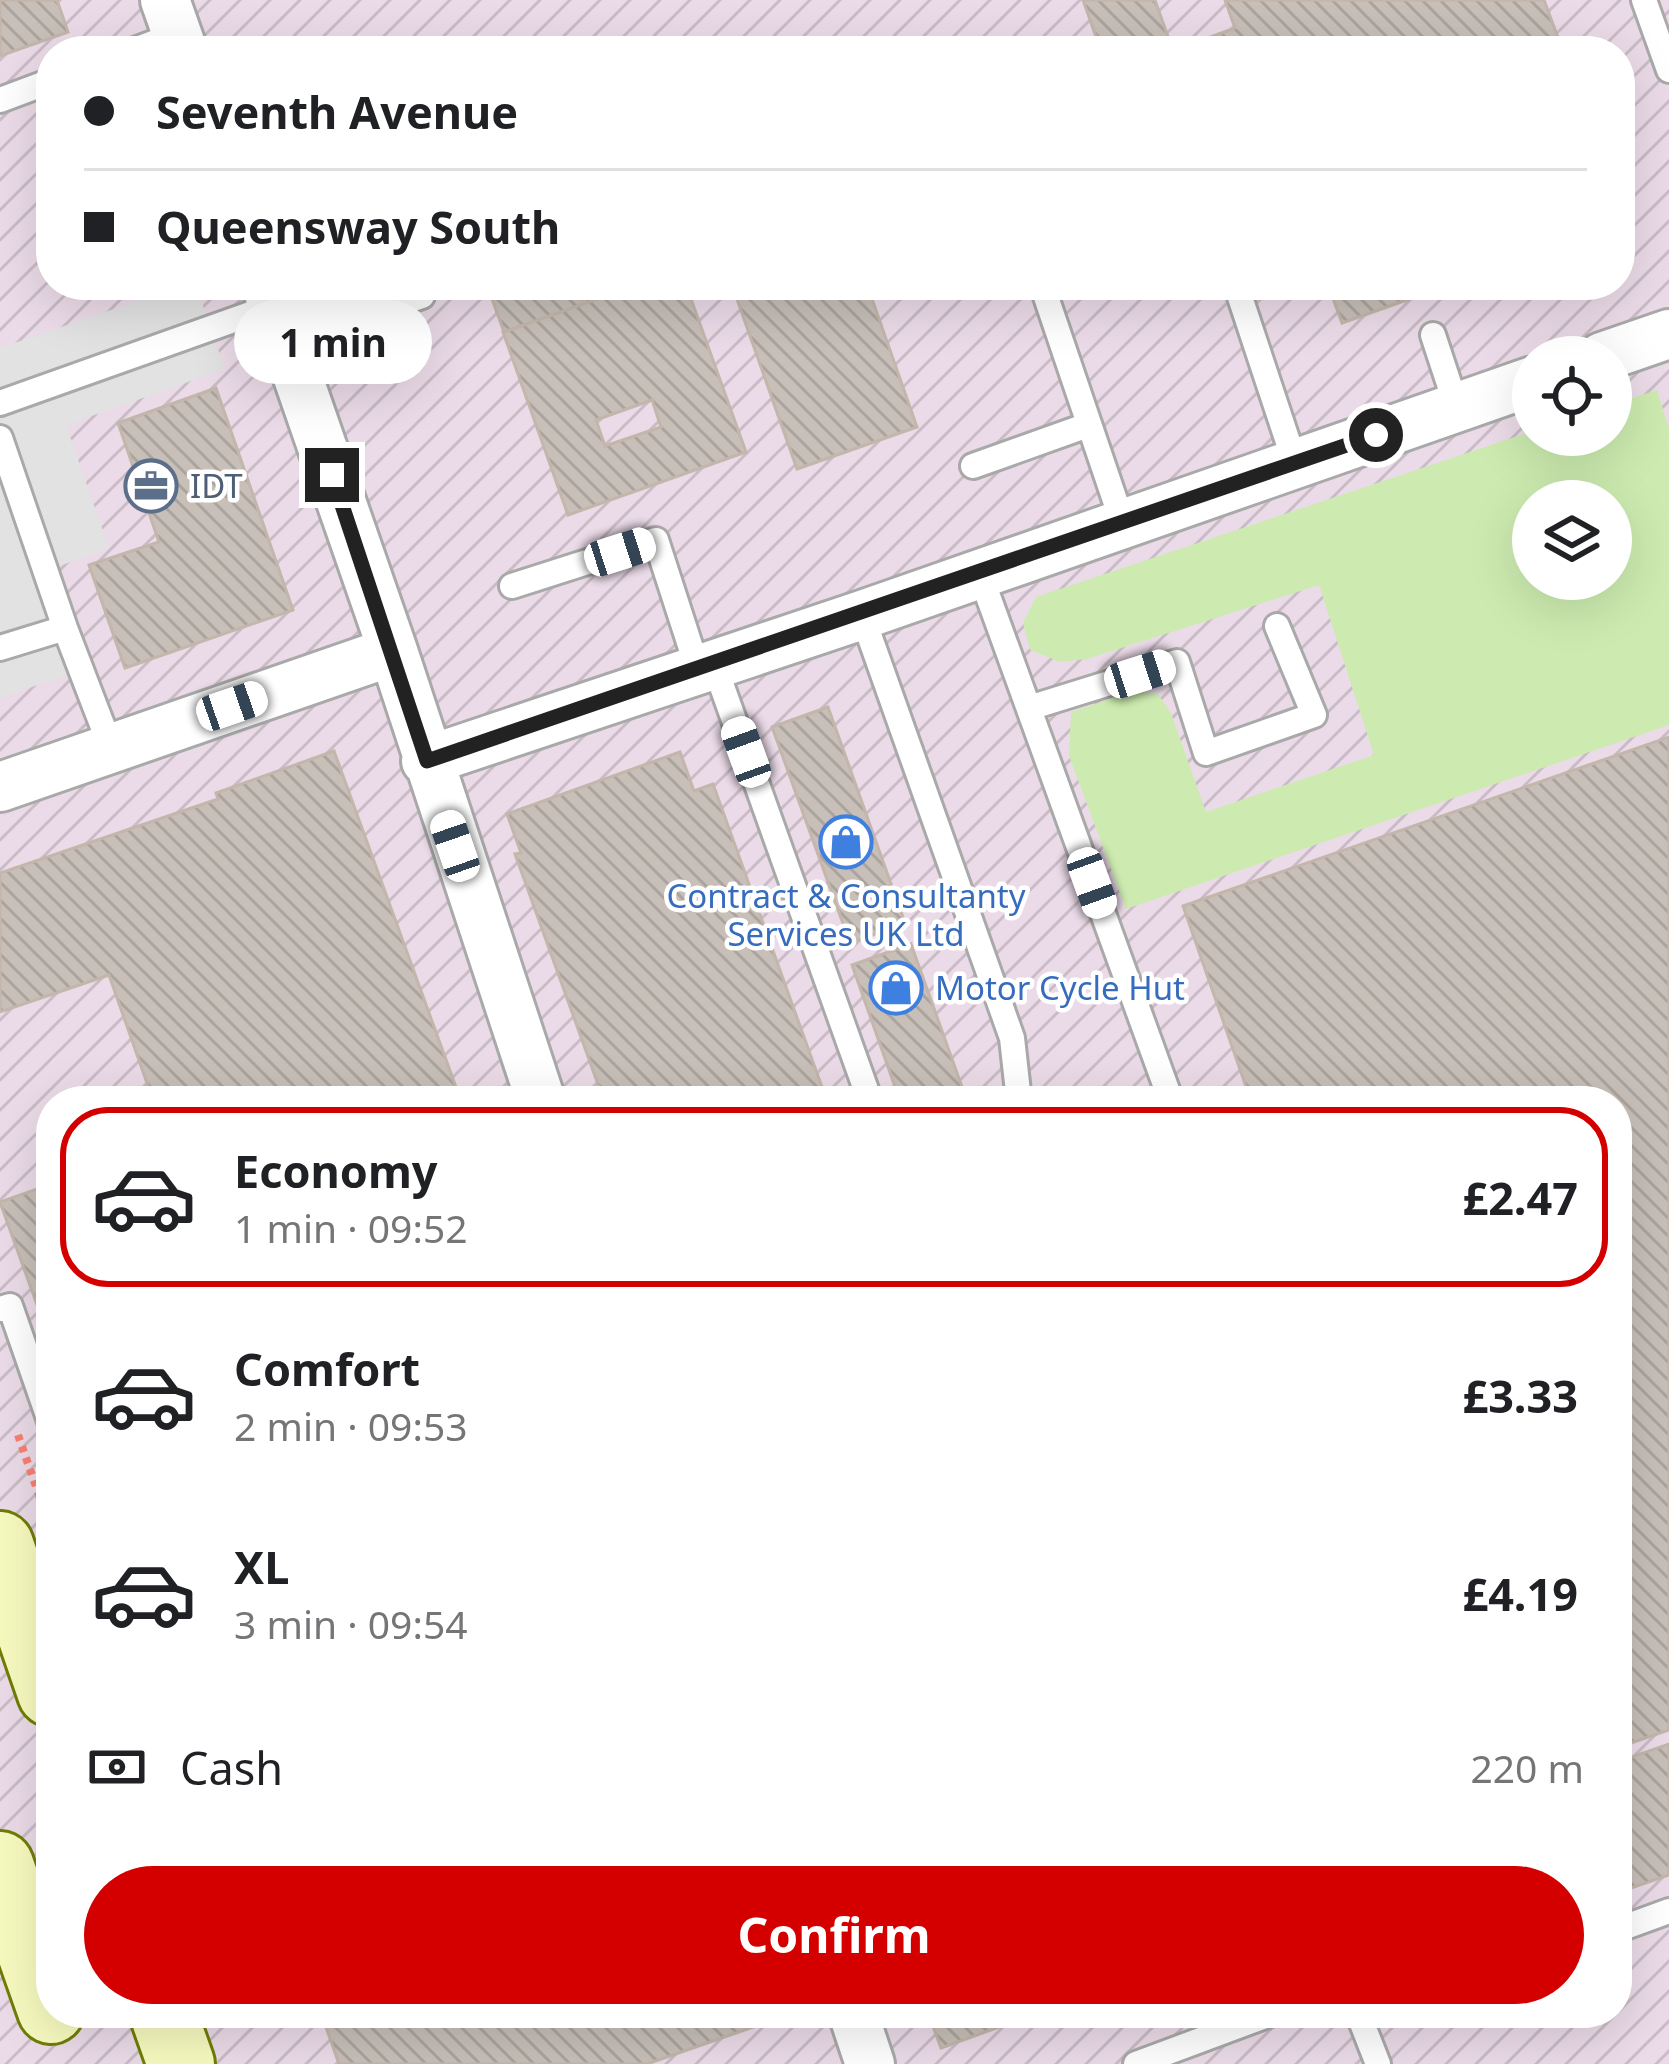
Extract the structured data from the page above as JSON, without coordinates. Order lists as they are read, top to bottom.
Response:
{
  "places": {
    "office": ["IDT"],
    "shop": ["Contract & Consultanty Services UK Ltd", "Motor Cycle Hut"]
  },
  "page": {
    "banner": ["Seventh Avenue", "Queensway South"],
    "bubble": "1 min",
    "list": [
      {
        "name": "Economy",
        "note": "1 min · 09:52",
        "value": "£2.47"
      },
      {
        "name": "Comfort",
        "note": "2 min · 09:53",
        "value": "£3.33"
      },
      {
        "name": "XL",
        "note": "3 min · 09:54",
        "value": "£4.19"
      }
    ],
    "pay": ["Cash", "220 m"],
    "buttons": "Confirm"
  }
}
